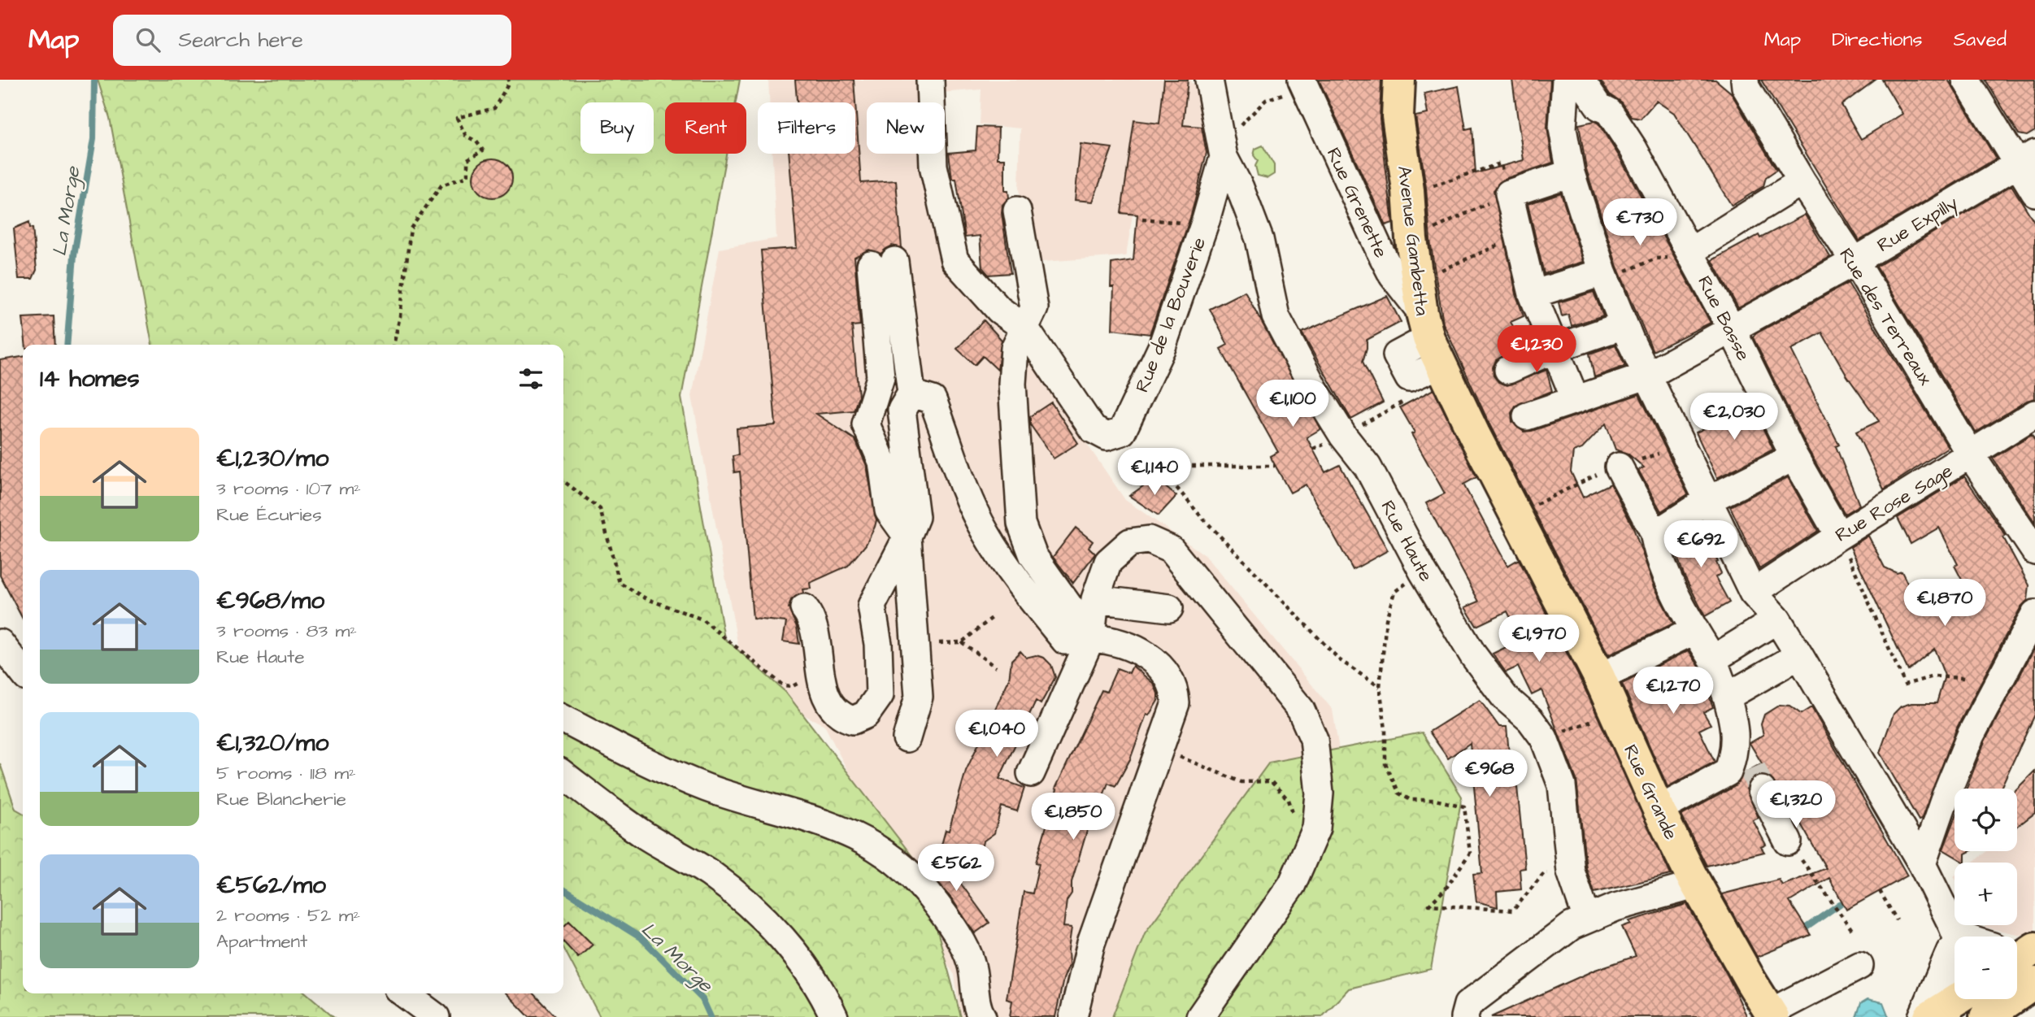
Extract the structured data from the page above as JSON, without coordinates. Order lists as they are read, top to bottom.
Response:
{
  "streets": {
    "main road": ["Avenue Gambetta", "Rue Grande"],
    "street": [
      "Rue Grenette",
      "Rue Expilly",
      "Rue de la Bouverie",
      "Rue des Terreaux",
      "Rue Basse",
      "Rue Rose Sage",
      "Rue Haute"
    ]
  },
  "crossings": [
    ["Rue Grenette", "Avenue Gambetta"],
    ["Rue Expilly", "Rue des Terreaux"],
    ["Rue Expilly", "Rue Basse"],
    ["Avenue Gambetta", "Rue Grande"],
    ["Rue de la Bouverie", "Rue Haute"],
    ["Rue des Terreaux", "Rue Rose Sage"],
    ["Rue Basse", "Rue Rose Sage"]
  ],
  "water": ["La Morge"],
  "page": {
    "header": "Map",
    "search": "Search here",
    "nav": ["Map", "Directions", "Saved"],
    "chip": [
      "Buy",
      "Rent",
      "Filters",
      "New"
    ],
    "price": [
      "€730",
      "€1,230",
      "€1,100",
      "€2,030",
      "€1,140",
      "€692",
      "€1,870",
      "€1,970",
      "€1,270",
      "€1,040",
      "€968",
      "€1,320",
      "€1,850",
      "€562"
    ],
    "heading": "14 homes",
    "list": [
      {
        "name": "€1,230/mo",
        "note": "3 rooms · 107 m² · Rue Écuries"
      },
      {
        "name": "€968/mo",
        "note": "3 rooms · 83 m² · Rue Haute"
      },
      {
        "name": "€1,320/mo",
        "note": "5 rooms · 118 m² · Rue Blancherie"
      },
      {
        "name": "€562/mo",
        "note": "2 rooms · 52 m² · Apartment"
      }
    ],
    "map_buttons": ["+", "−"]
  }
}
